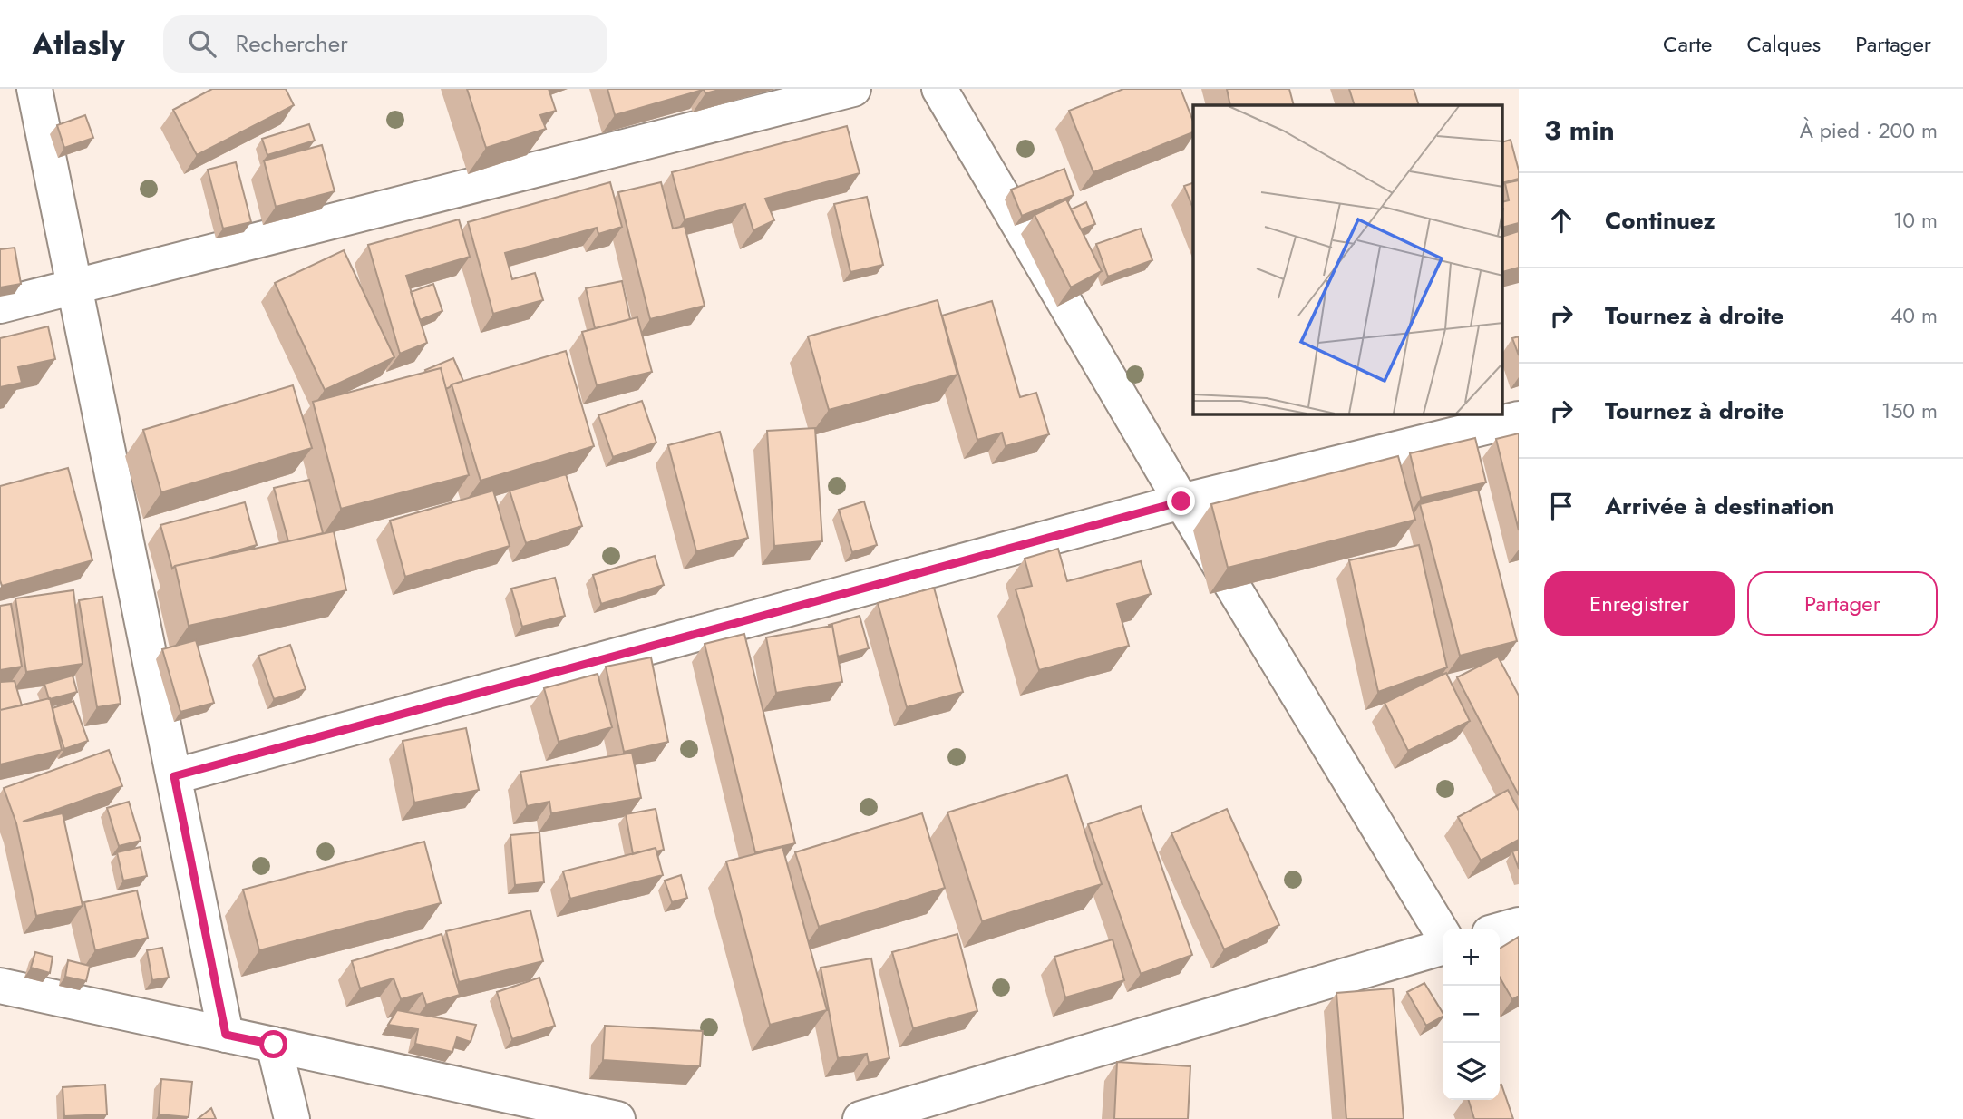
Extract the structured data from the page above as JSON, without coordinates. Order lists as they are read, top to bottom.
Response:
{
  "page": {
    "header": "Atlasly",
    "search": "Rechercher",
    "nav": ["Carte", "Calques", "Partager"],
    "heading": ["3 min", "À pied · 200 m"],
    "list": [
      ["Continuez", "10 m"],
      ["Tournez à droite", "40 m"],
      ["Tournez à droite", "150 m"],
      "Arrivée à destination"
    ],
    "buttons": ["Enregistrer", "Partager"],
    "map_buttons": ["+", "−"]
  }
}
